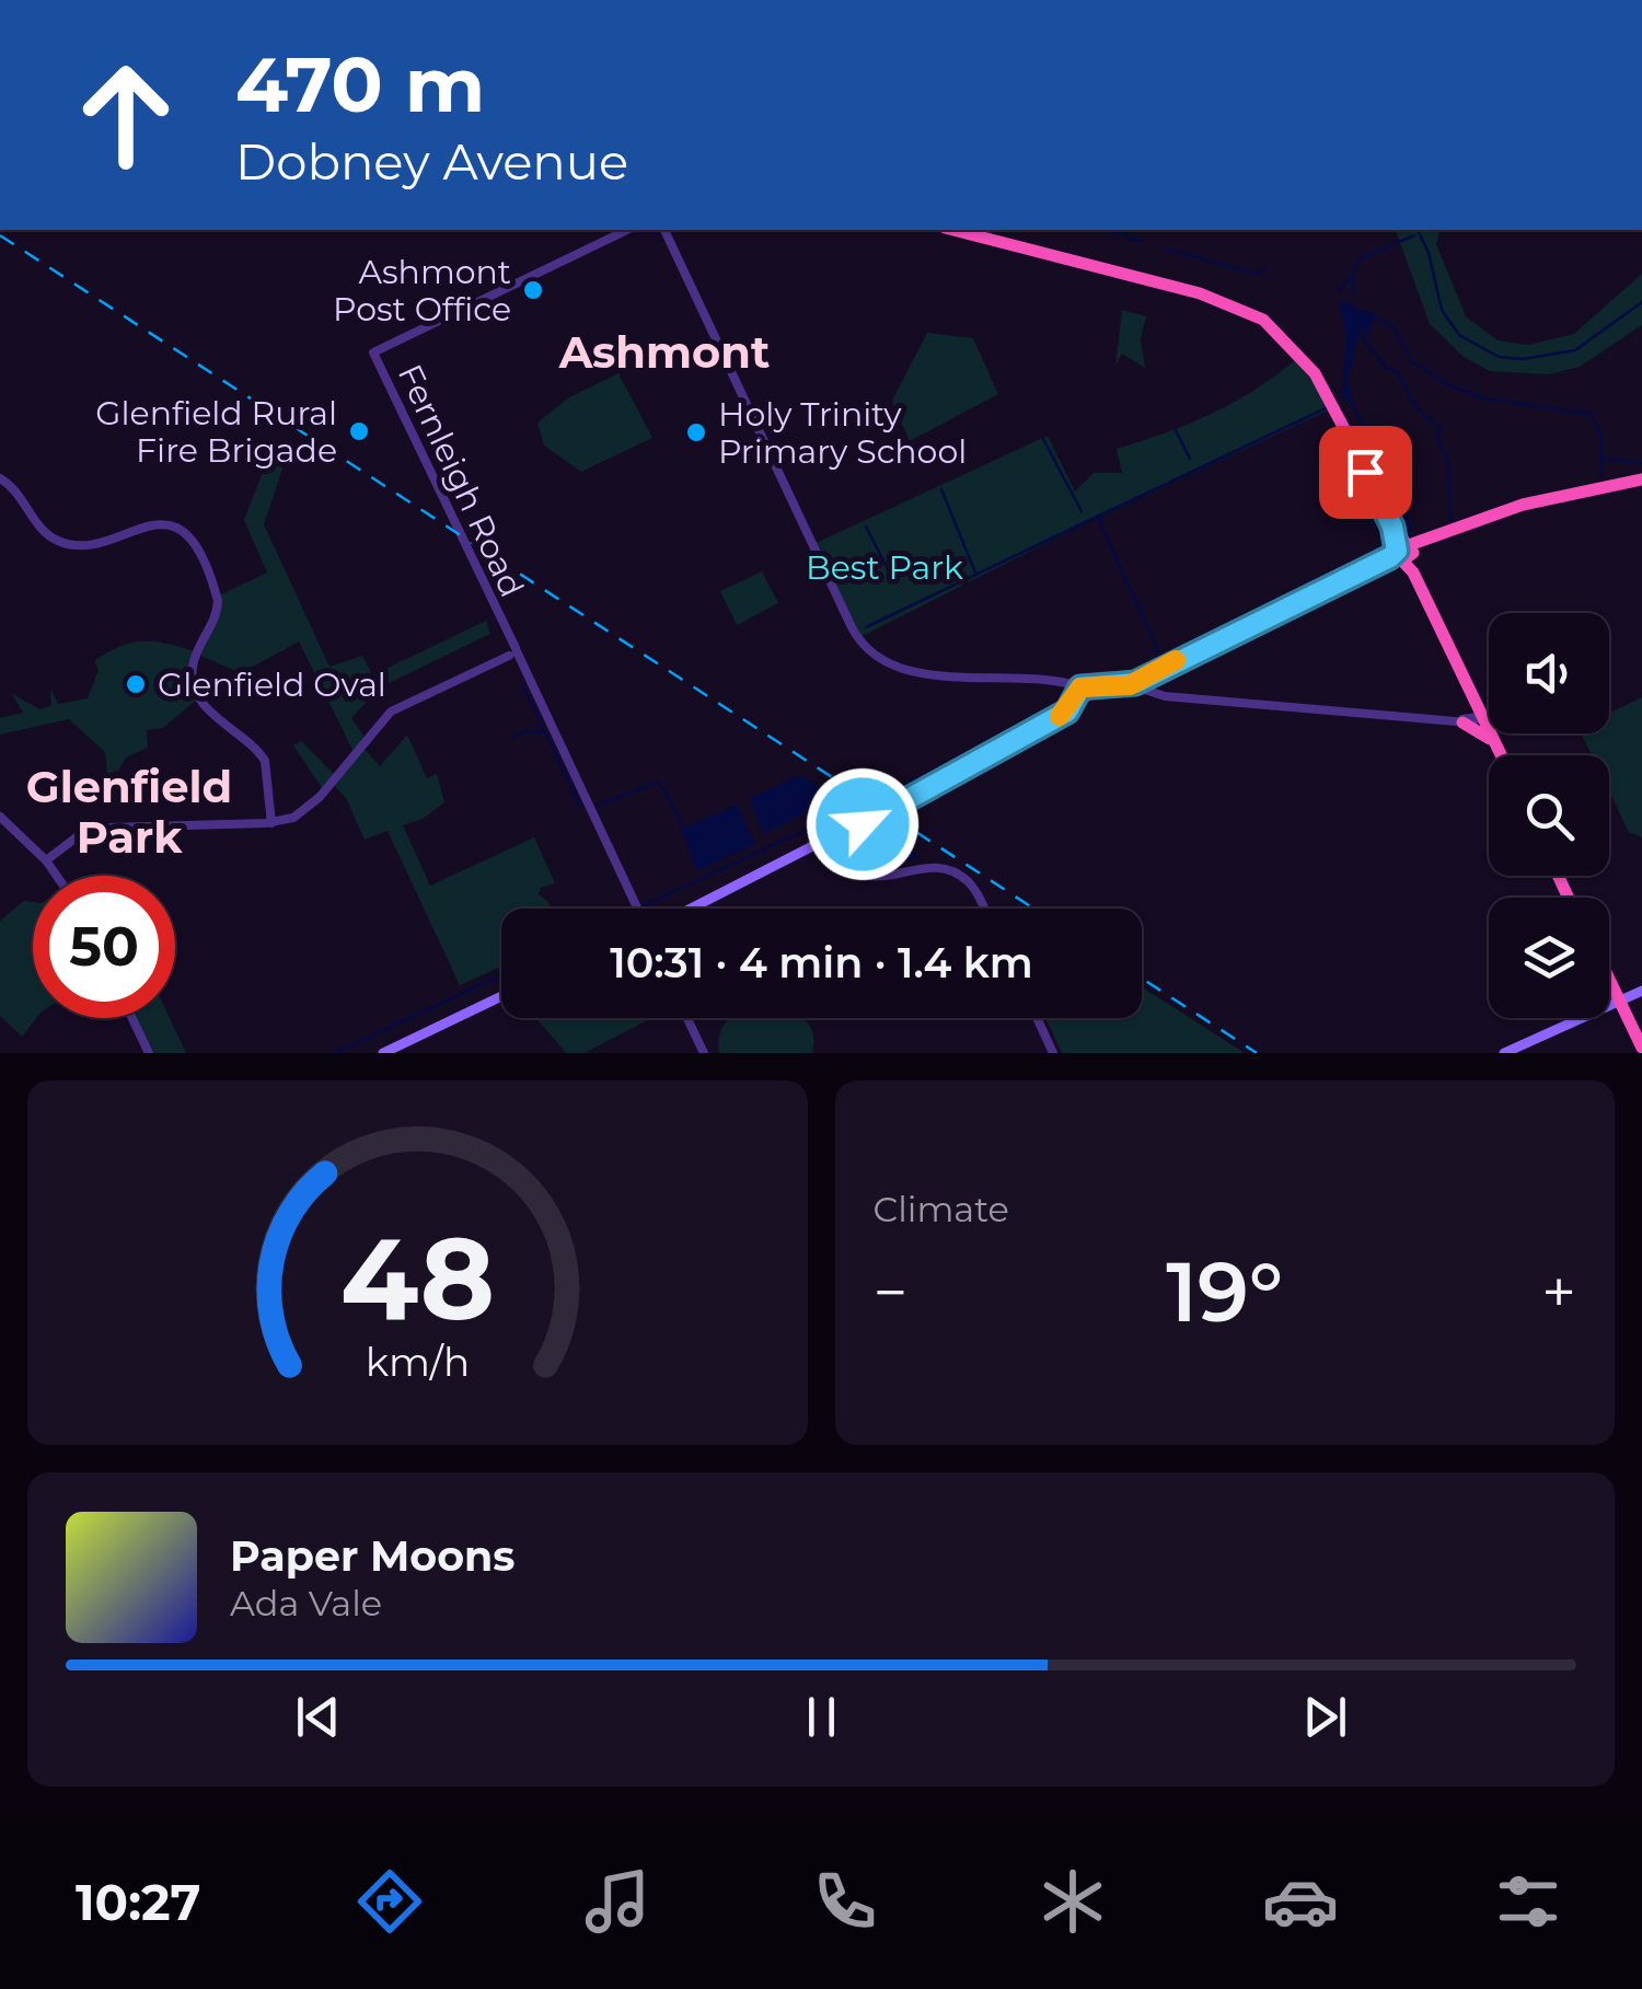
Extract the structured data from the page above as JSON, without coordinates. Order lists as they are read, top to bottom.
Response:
{
  "streets": {
    "street": ["Fernleigh Road"]
  },
  "districts": ["Ashmont", "Glenfield Park"],
  "parks": ["Best Park"],
  "places": [
    "Ashmont Post Office",
    "Glenfield Rural Fire Brigade",
    "Holy Trinity Primary School",
    "Glenfield Oval"
  ],
  "page": {
    "turn": ["470 m", "Dobney Avenue"],
    "limit": "50",
    "trip": "10:31 · 4 min · 1.4 km",
    "tile": "Climate",
    "heat": ["−", "19°", "+"],
    "song": ["Paper Moons", "Ada Vale"],
    "tabs": "10:27",
    "gauge": ["48", "km/h"]
  }
}
